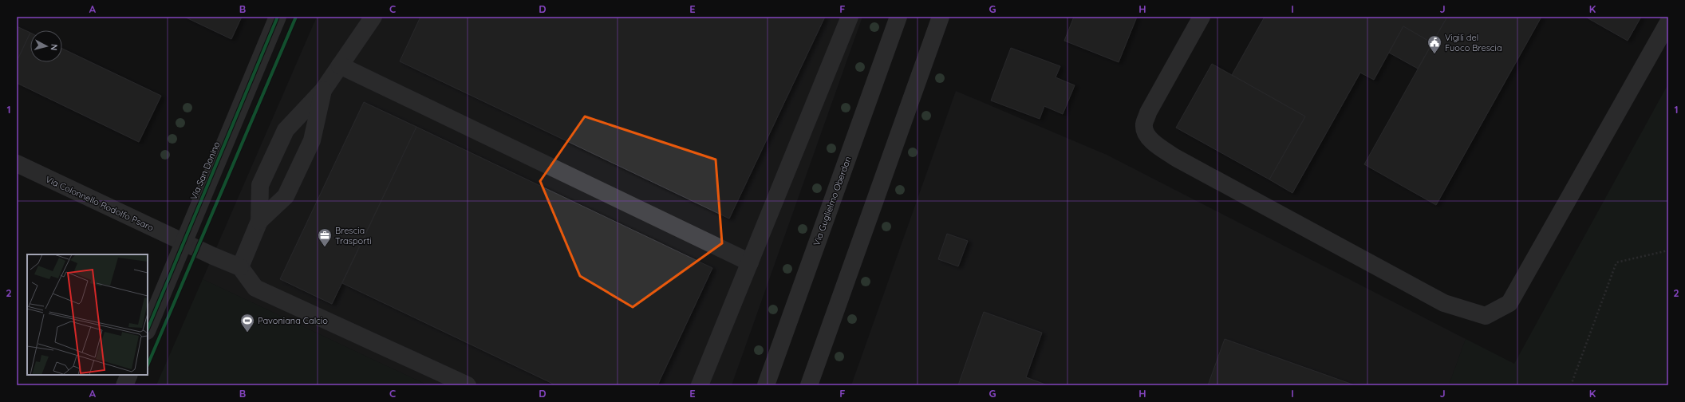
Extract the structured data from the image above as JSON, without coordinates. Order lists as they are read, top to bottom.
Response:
{
  "streets": {
    "main road": ["Via Guglielmo Oberdan"],
    "street": ["Via San Donino", "Via Colonnello Rodolfo Psaro"]
  },
  "crossings": [
    ["Via San Donino", "Via Colonnello Rodolfo Psaro"]
  ],
  "places": {
    "public building": ["Vigili del Fuoco Brescia"],
    "office": ["Brescia Trasporti"],
    "sports": ["Pavoniana Calcio"]
  },
  "north": "right",
  "grid": {
    "columns": [
      "A",
      "B",
      "C",
      "D",
      "E",
      "F",
      "G",
      "H",
      "I",
      "J",
      "K"
    ],
    "rows": ["1", "2"]
  }
}
